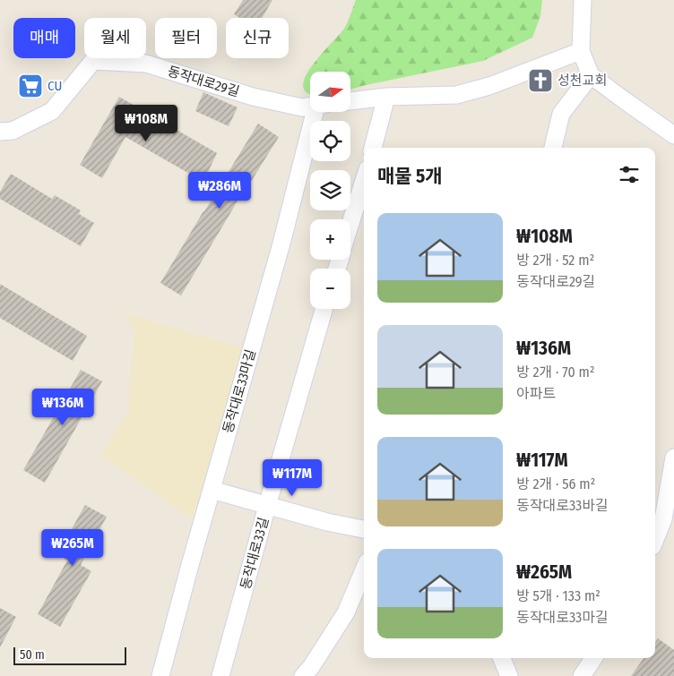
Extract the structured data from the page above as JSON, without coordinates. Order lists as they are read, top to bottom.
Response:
{
  "streets": {
    "street": ["동작대로29길", "동작대로33마길", "동작대로33길"]
  },
  "places": {
    "church": ["성천교회"],
    "supermarket": ["CU"]
  },
  "scale_bar": "50 m",
  "north": "right",
  "page": {
    "chip": [
      "매매",
      "월세",
      "필터",
      "신규"
    ],
    "map_buttons": ["+", "−"],
    "price": [
      "₩108M",
      "₩286M",
      "₩136M",
      "₩117M",
      "₩265M"
    ],
    "heading": "매물 5개",
    "list": [
      {
        "name": "₩108M",
        "note": "방 2개 · 52 m² · 동작대로29길"
      },
      {
        "name": "₩136M",
        "note": "방 2개 · 70 m² · 아파트"
      },
      {
        "name": "₩117M",
        "note": "방 2개 · 56 m² · 동작대로33바길"
      },
      {
        "name": "₩265M",
        "note": "방 5개 · 133 m² · 동작대로33마길"
      }
    ],
    "scale": "50 m"
  }
}
